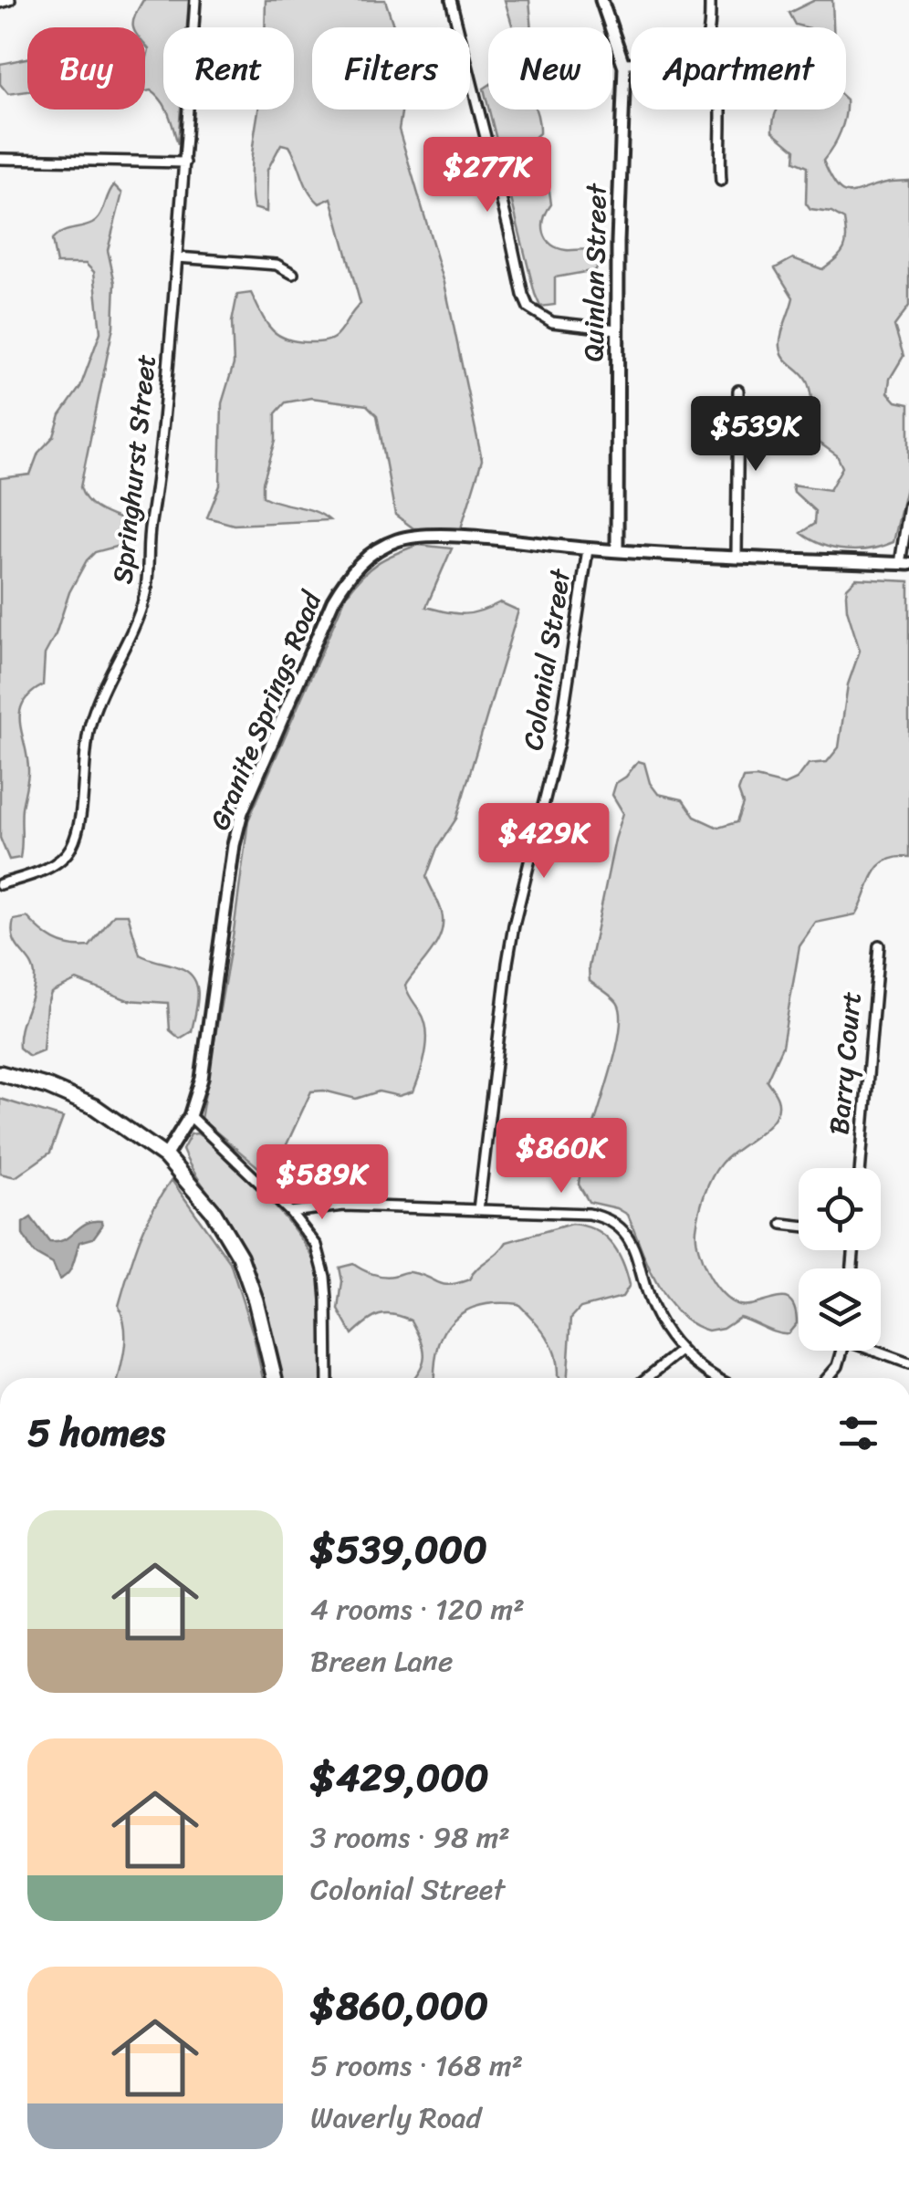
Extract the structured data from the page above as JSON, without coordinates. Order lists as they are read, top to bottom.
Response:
{
  "streets": {
    "street": [
      "Quinlan Street",
      "Springhurst Street",
      "Colonial Street",
      "Granite Springs Road",
      "Barry Court"
    ]
  },
  "crossings": [
    ["Quinlan Street", "Granite Springs Road"],
    ["Colonial Street", "Granite Springs Road"]
  ],
  "page": {
    "chip": [
      "Buy",
      "Rent",
      "Filters",
      "New",
      "Apartment"
    ],
    "price": [
      "$277K",
      "$539K",
      "$429K",
      "$860K",
      "$589K"
    ],
    "heading": "5 homes",
    "list": [
      {
        "name": "$539,000",
        "note": "4 rooms · 120 m² · Breen Lane"
      },
      {
        "name": "$429,000",
        "note": "3 rooms · 98 m² · Colonial Street"
      },
      {
        "name": "$860,000",
        "note": "5 rooms · 168 m² · Waverly Road"
      }
    ]
  }
}
